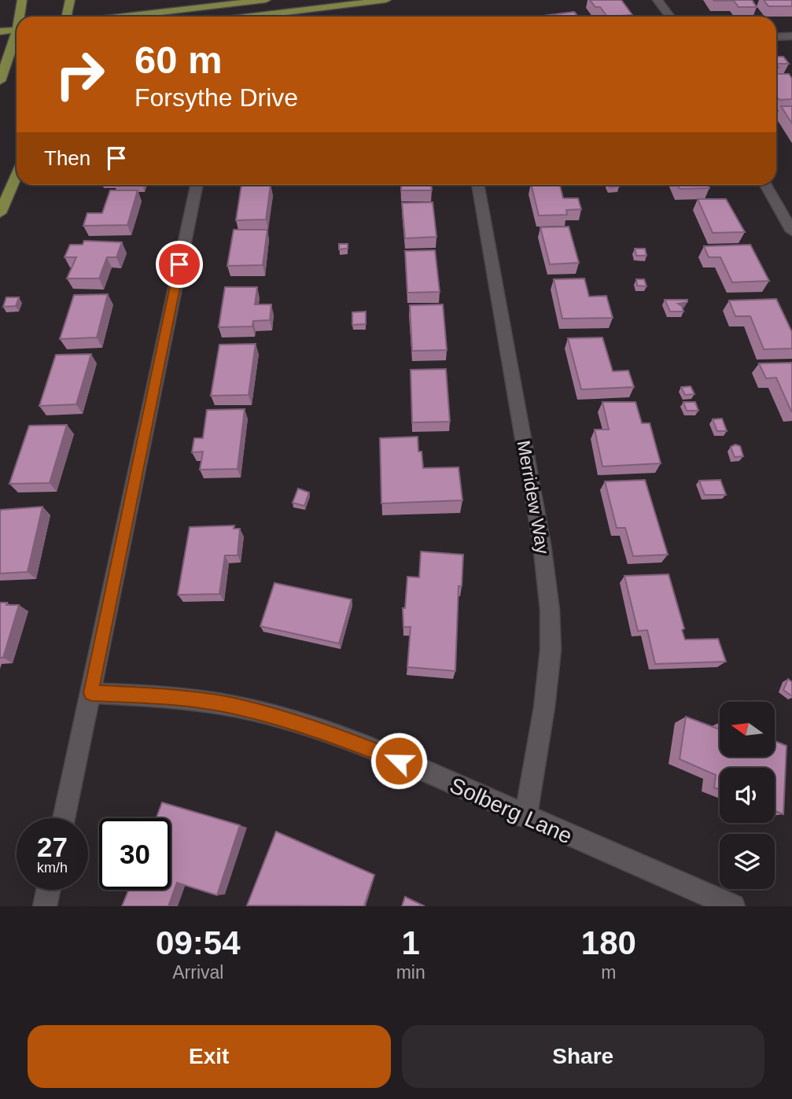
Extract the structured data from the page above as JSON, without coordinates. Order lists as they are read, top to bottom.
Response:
{
  "streets": {
    "street": ["Merridew Way", "Solberg Lane"]
  },
  "crossings": [
    ["Merridew Way", "Solberg Lane"]
  ],
  "north": "left",
  "page": {
    "turn": ["60 m", "Forsythe Drive"],
    "then": "Then",
    "speed": "27 km/h",
    "limit": "30",
    "eta": [
      "09:54",
      "Arrival",
      "1",
      "min",
      "180",
      "m"
    ],
    "buttons": ["Exit", "Share"]
  }
}
